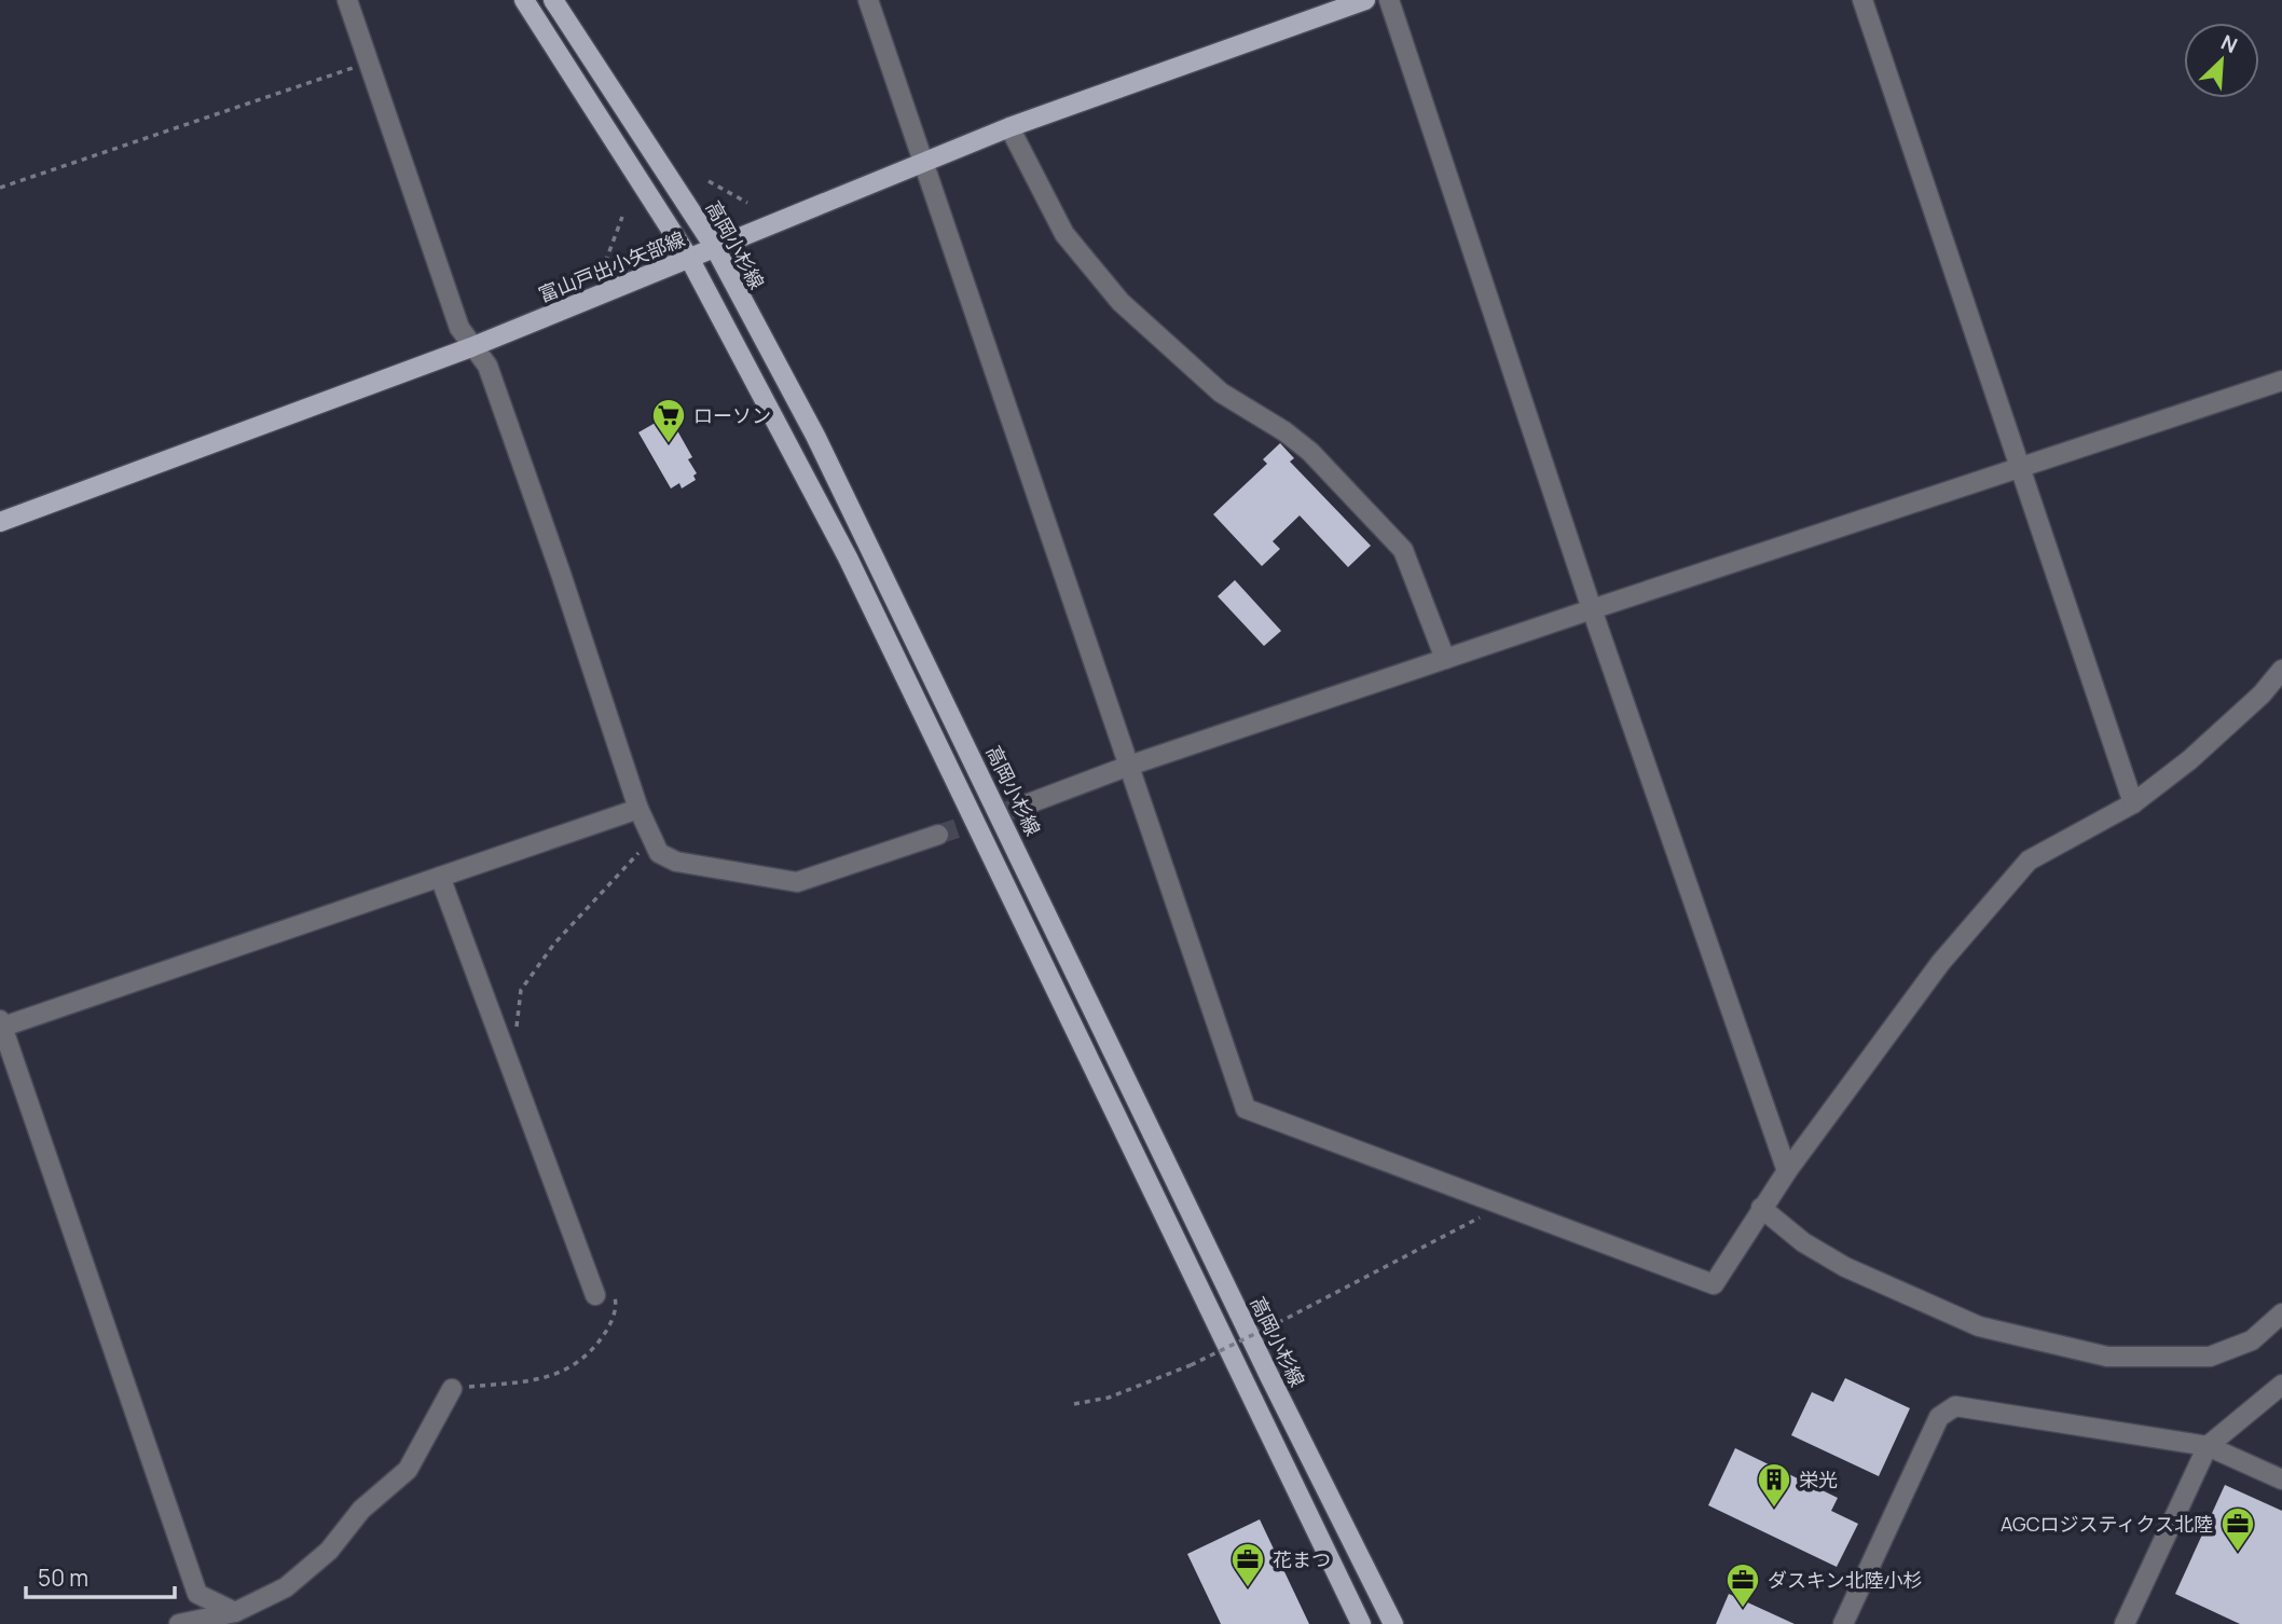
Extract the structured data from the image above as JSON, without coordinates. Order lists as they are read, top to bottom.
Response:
{
  "streets": {
    "main road": ["高岡小杉線", "富山戸出小矢部線"]
  },
  "crossings": [
    ["高岡小杉線", "富山戸出小矢部線"]
  ],
  "places": {
    "supermarket": ["ローソン"],
    "building": ["栄光"],
    "office": ["AGCロジスティクス北陸", "花まつ", "ダスキン北陸小杉"]
  },
  "scale_bar": "50 m",
  "north": "top right"
}
